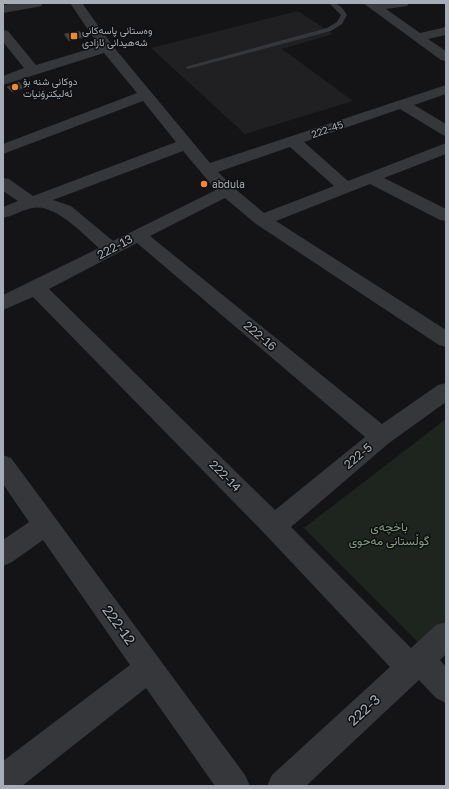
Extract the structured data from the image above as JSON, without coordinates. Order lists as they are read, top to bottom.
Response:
{
  "streets": {
    "street": [
      "222-45",
      "222-13",
      "222-16",
      "222-5",
      "222-14",
      "222-12",
      "222-3"
    ]
  },
  "crossings": [
    ["222-13", "222-16"],
    ["222-13", "222-14"],
    ["222-16", "222-5"],
    ["222-5", "222-14"],
    ["222-14", "222-3"]
  ],
  "parks": ["باخچەی گوڵستانی مەحوی"],
  "places": {
    "transit": ["وەستانی پاسەکانی شەهیدانی ئازادی"],
    "other": ["دوکانی شنە بۆ ئەلیکترۆنیات", "abdula"]
  }
}
